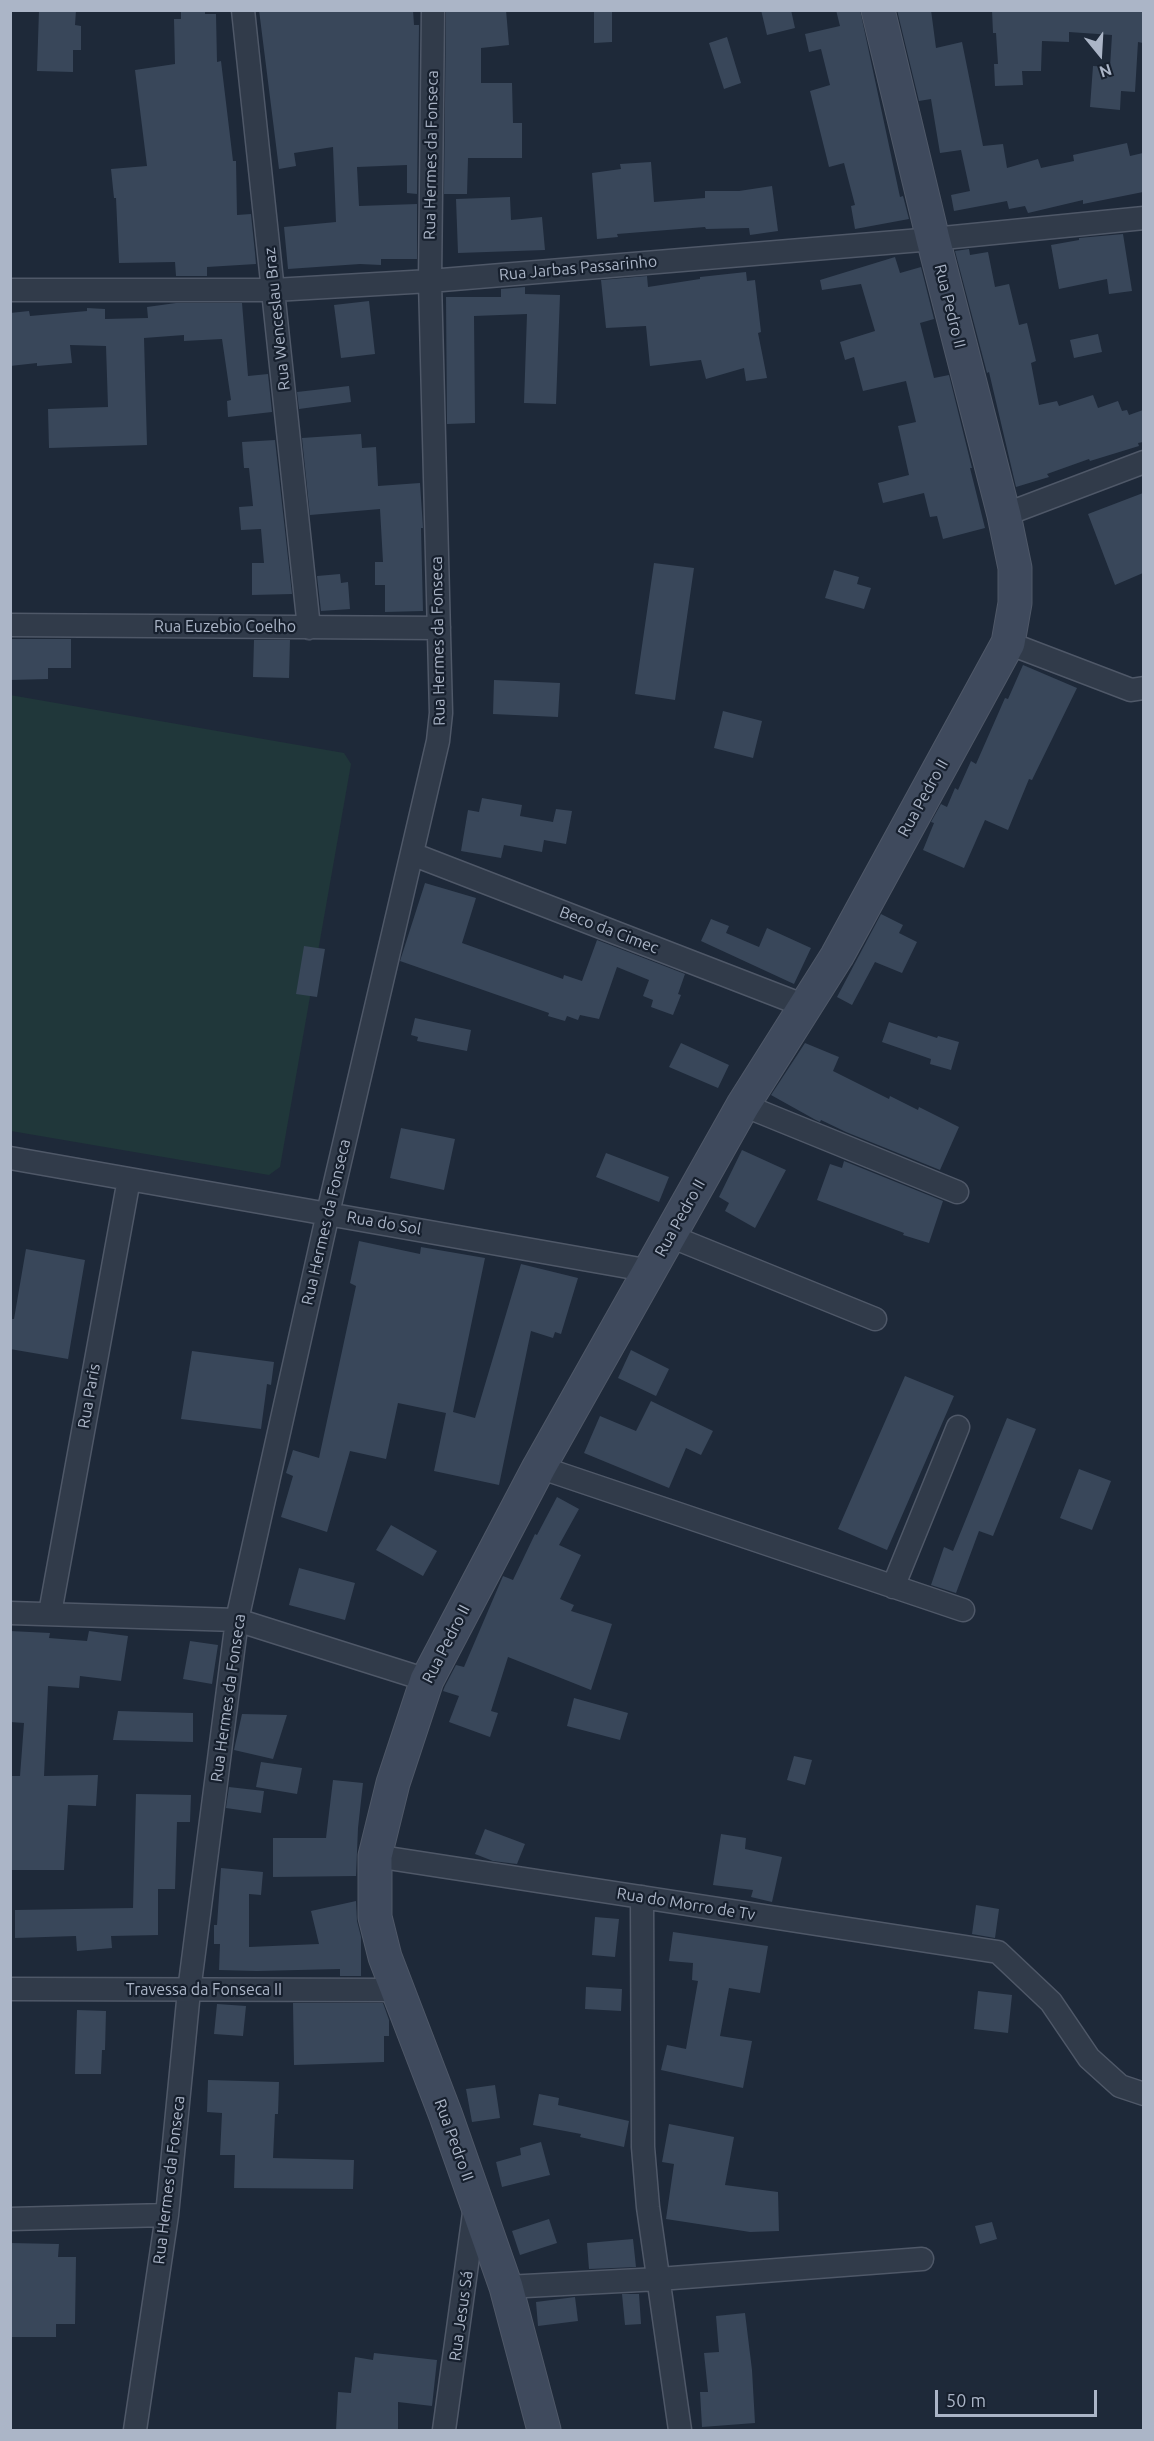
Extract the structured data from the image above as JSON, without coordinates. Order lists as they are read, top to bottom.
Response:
{
  "streets": {
    "street": [
      "Rua Hermes da Fonseca",
      "Rua Jarbas Passarinho",
      "Rua Pedro II",
      "Rua Wenceslau Braz",
      "Rua Euzebio Coelho",
      "Beco da Cimec",
      "Rua do Sol",
      "Rua Paris",
      "Rua do Morro de Tv",
      "Travessa da Fonseca II",
      "Rua Jesus Sá"
    ]
  },
  "crossings": [
    ["Rua Hermes da Fonseca", "Rua Jarbas Passarinho"],
    ["Rua Hermes da Fonseca", "Rua Euzebio Coelho"],
    ["Rua Hermes da Fonseca", "Beco da Cimec"],
    ["Rua Hermes da Fonseca", "Rua do Sol"],
    ["Rua Hermes da Fonseca", "Travessa da Fonseca II"],
    ["Rua Jarbas Passarinho", "Rua Pedro II"],
    ["Rua Jarbas Passarinho", "Rua Wenceslau Braz"],
    ["Rua Pedro II", "Beco da Cimec"],
    ["Rua Pedro II", "Rua do Sol"],
    ["Rua Pedro II", "Rua do Morro de Tv"],
    ["Rua Pedro II", "Travessa da Fonseca II"],
    ["Rua Pedro II", "Rua Jesus Sá"],
    ["Rua Wenceslau Braz", "Rua Euzebio Coelho"],
    ["Rua do Sol", "Rua Paris"]
  ],
  "scale_bar": "50 m",
  "north": "bottom"
}
